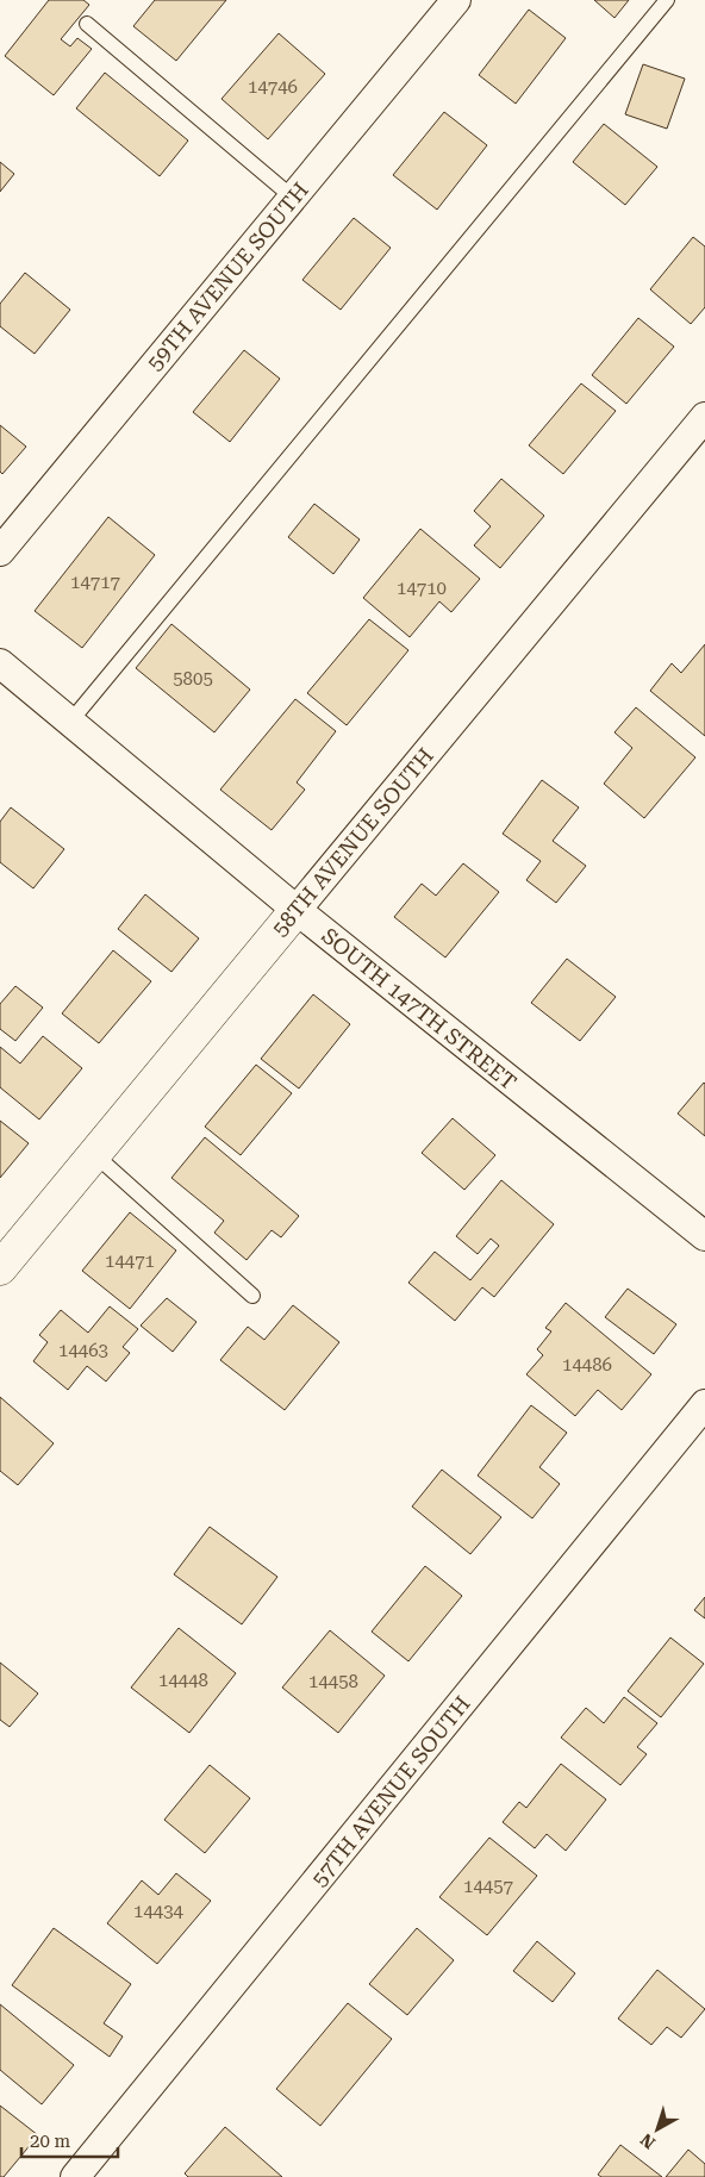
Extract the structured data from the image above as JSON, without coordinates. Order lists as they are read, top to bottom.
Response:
{
  "streets": {
    "street": [
      "59TH AVENUE SOUTH",
      "58TH AVENUE SOUTH",
      "SOUTH 147TH STREET",
      "57TH AVENUE SOUTH"
    ]
  },
  "crossings": [
    ["58TH AVENUE SOUTH", "SOUTH 147TH STREET"]
  ],
  "house_numbers": [
    "14746",
    "14717",
    "14710",
    "5805",
    "14471",
    "14463",
    "14486",
    "14448",
    "14458",
    "14457",
    "14434"
  ],
  "scale_bar": "20 m",
  "north": "bottom left"
}
